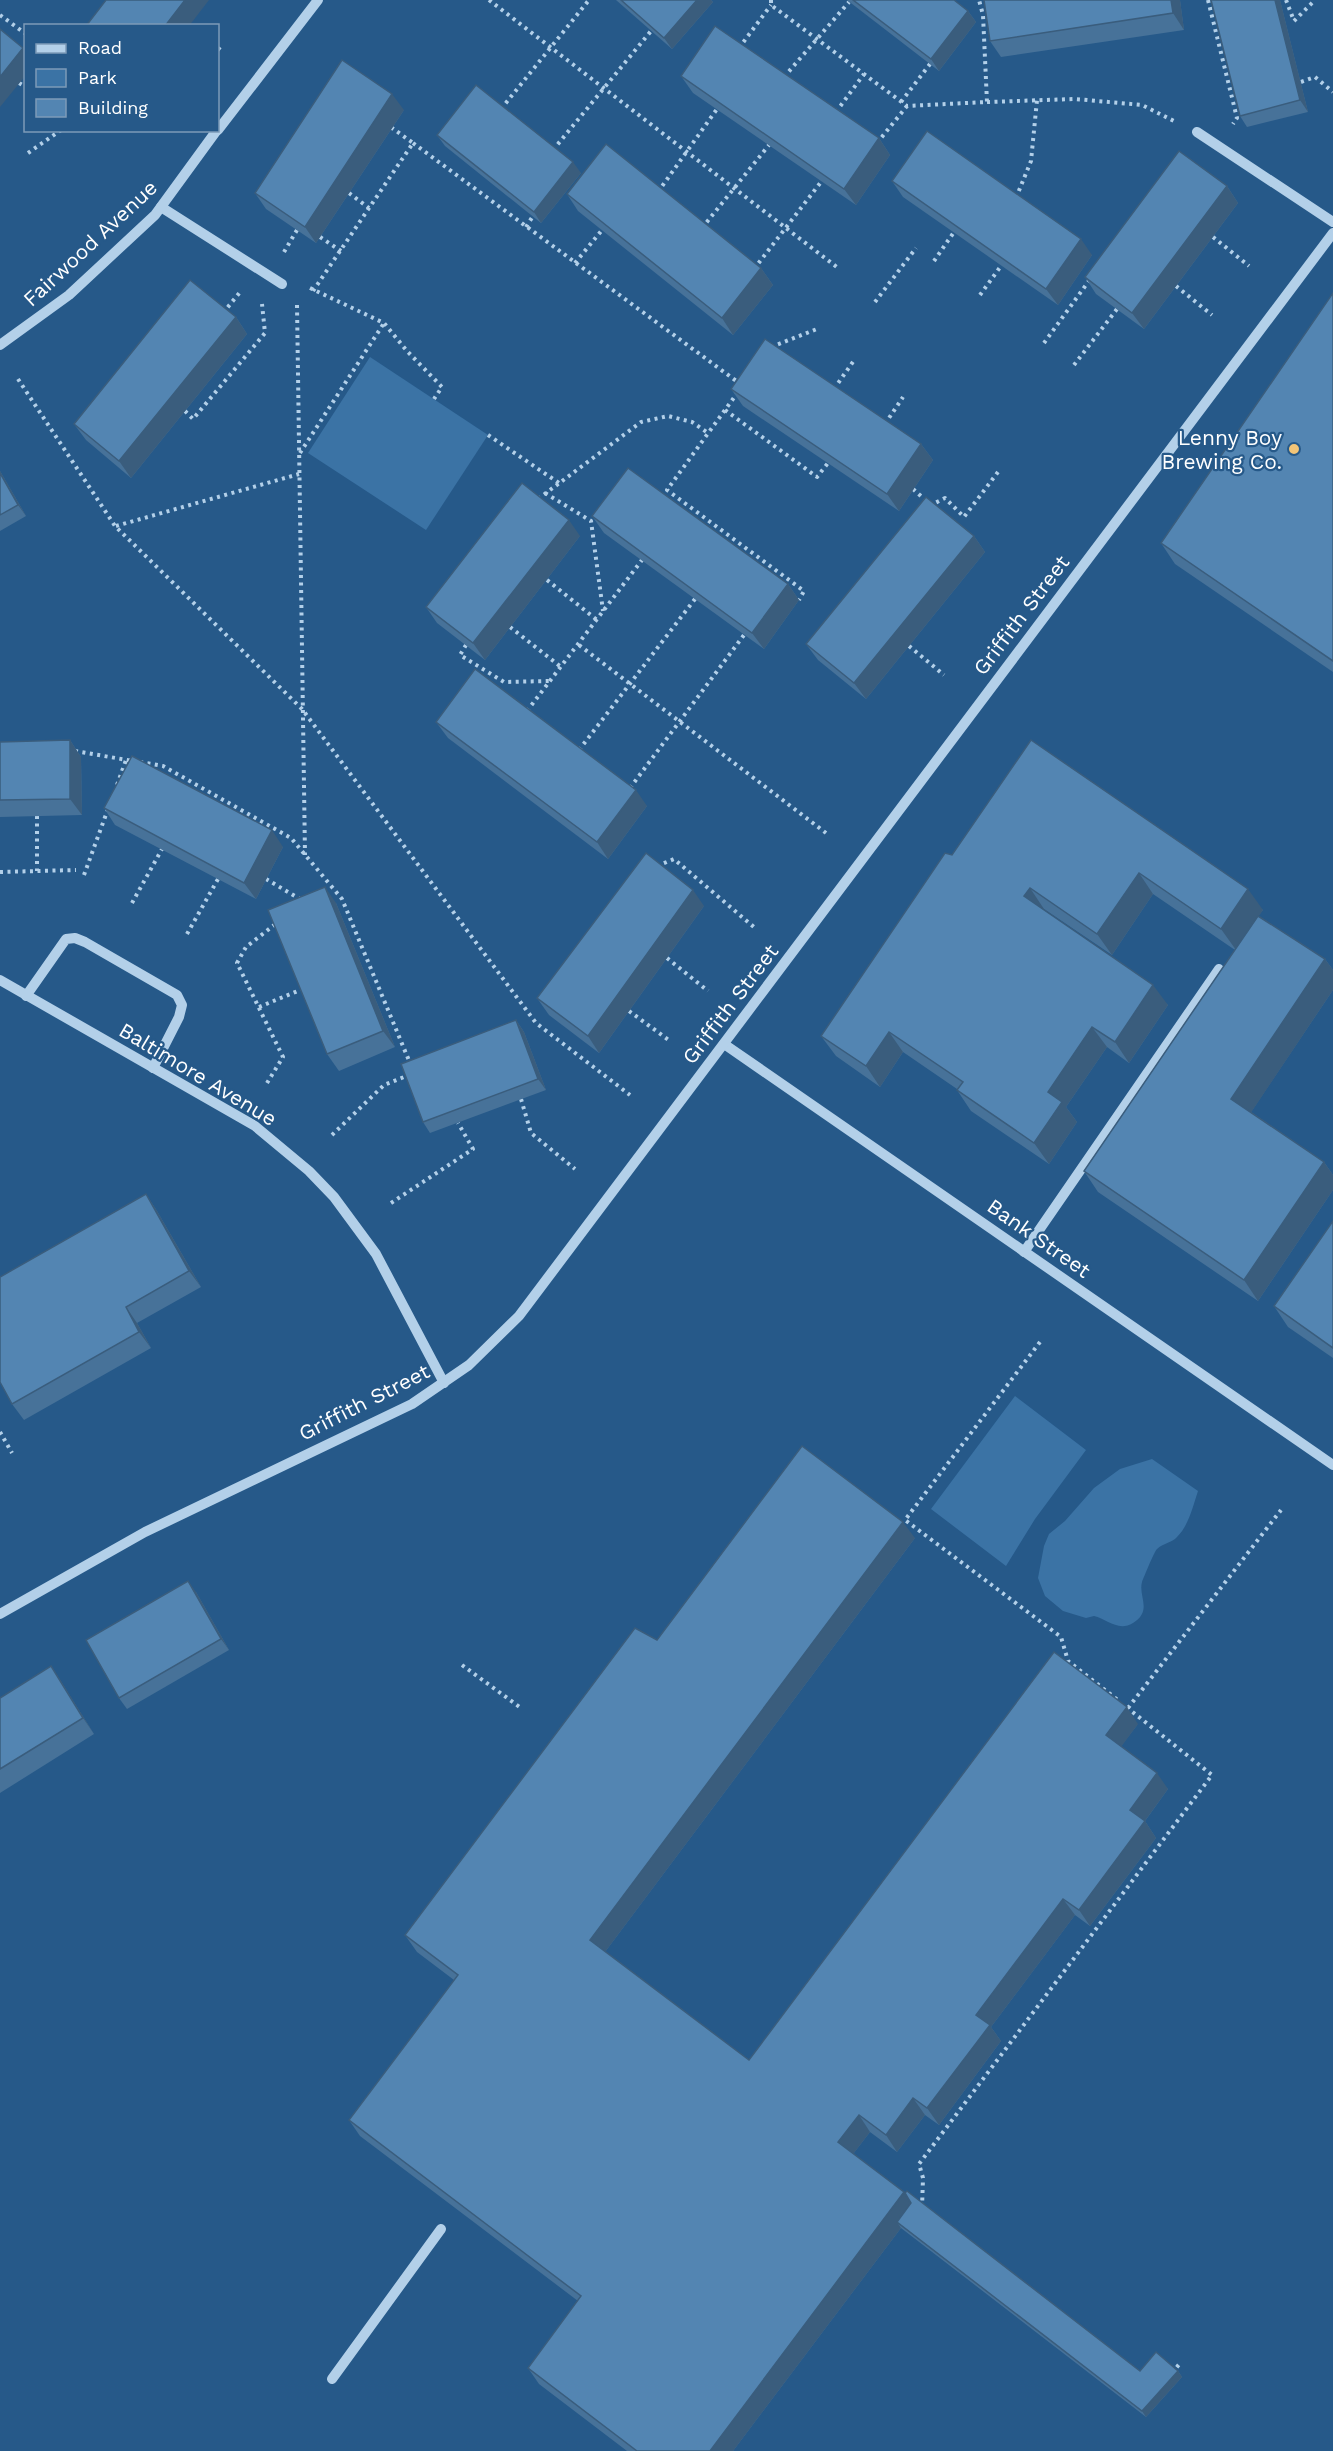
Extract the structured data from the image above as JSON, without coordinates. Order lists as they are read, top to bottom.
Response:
{
  "streets": {
    "street": [
      "Fairwood Avenue",
      "Griffith Street",
      "Baltimore Avenue",
      "Bank Street"
    ]
  },
  "crossings": [
    ["Griffith Street", "Baltimore Avenue"],
    ["Griffith Street", "Bank Street"]
  ],
  "places": ["Lenny Boy Brewing Co."],
  "legend": ["Road", "Park", "Building"]
}
